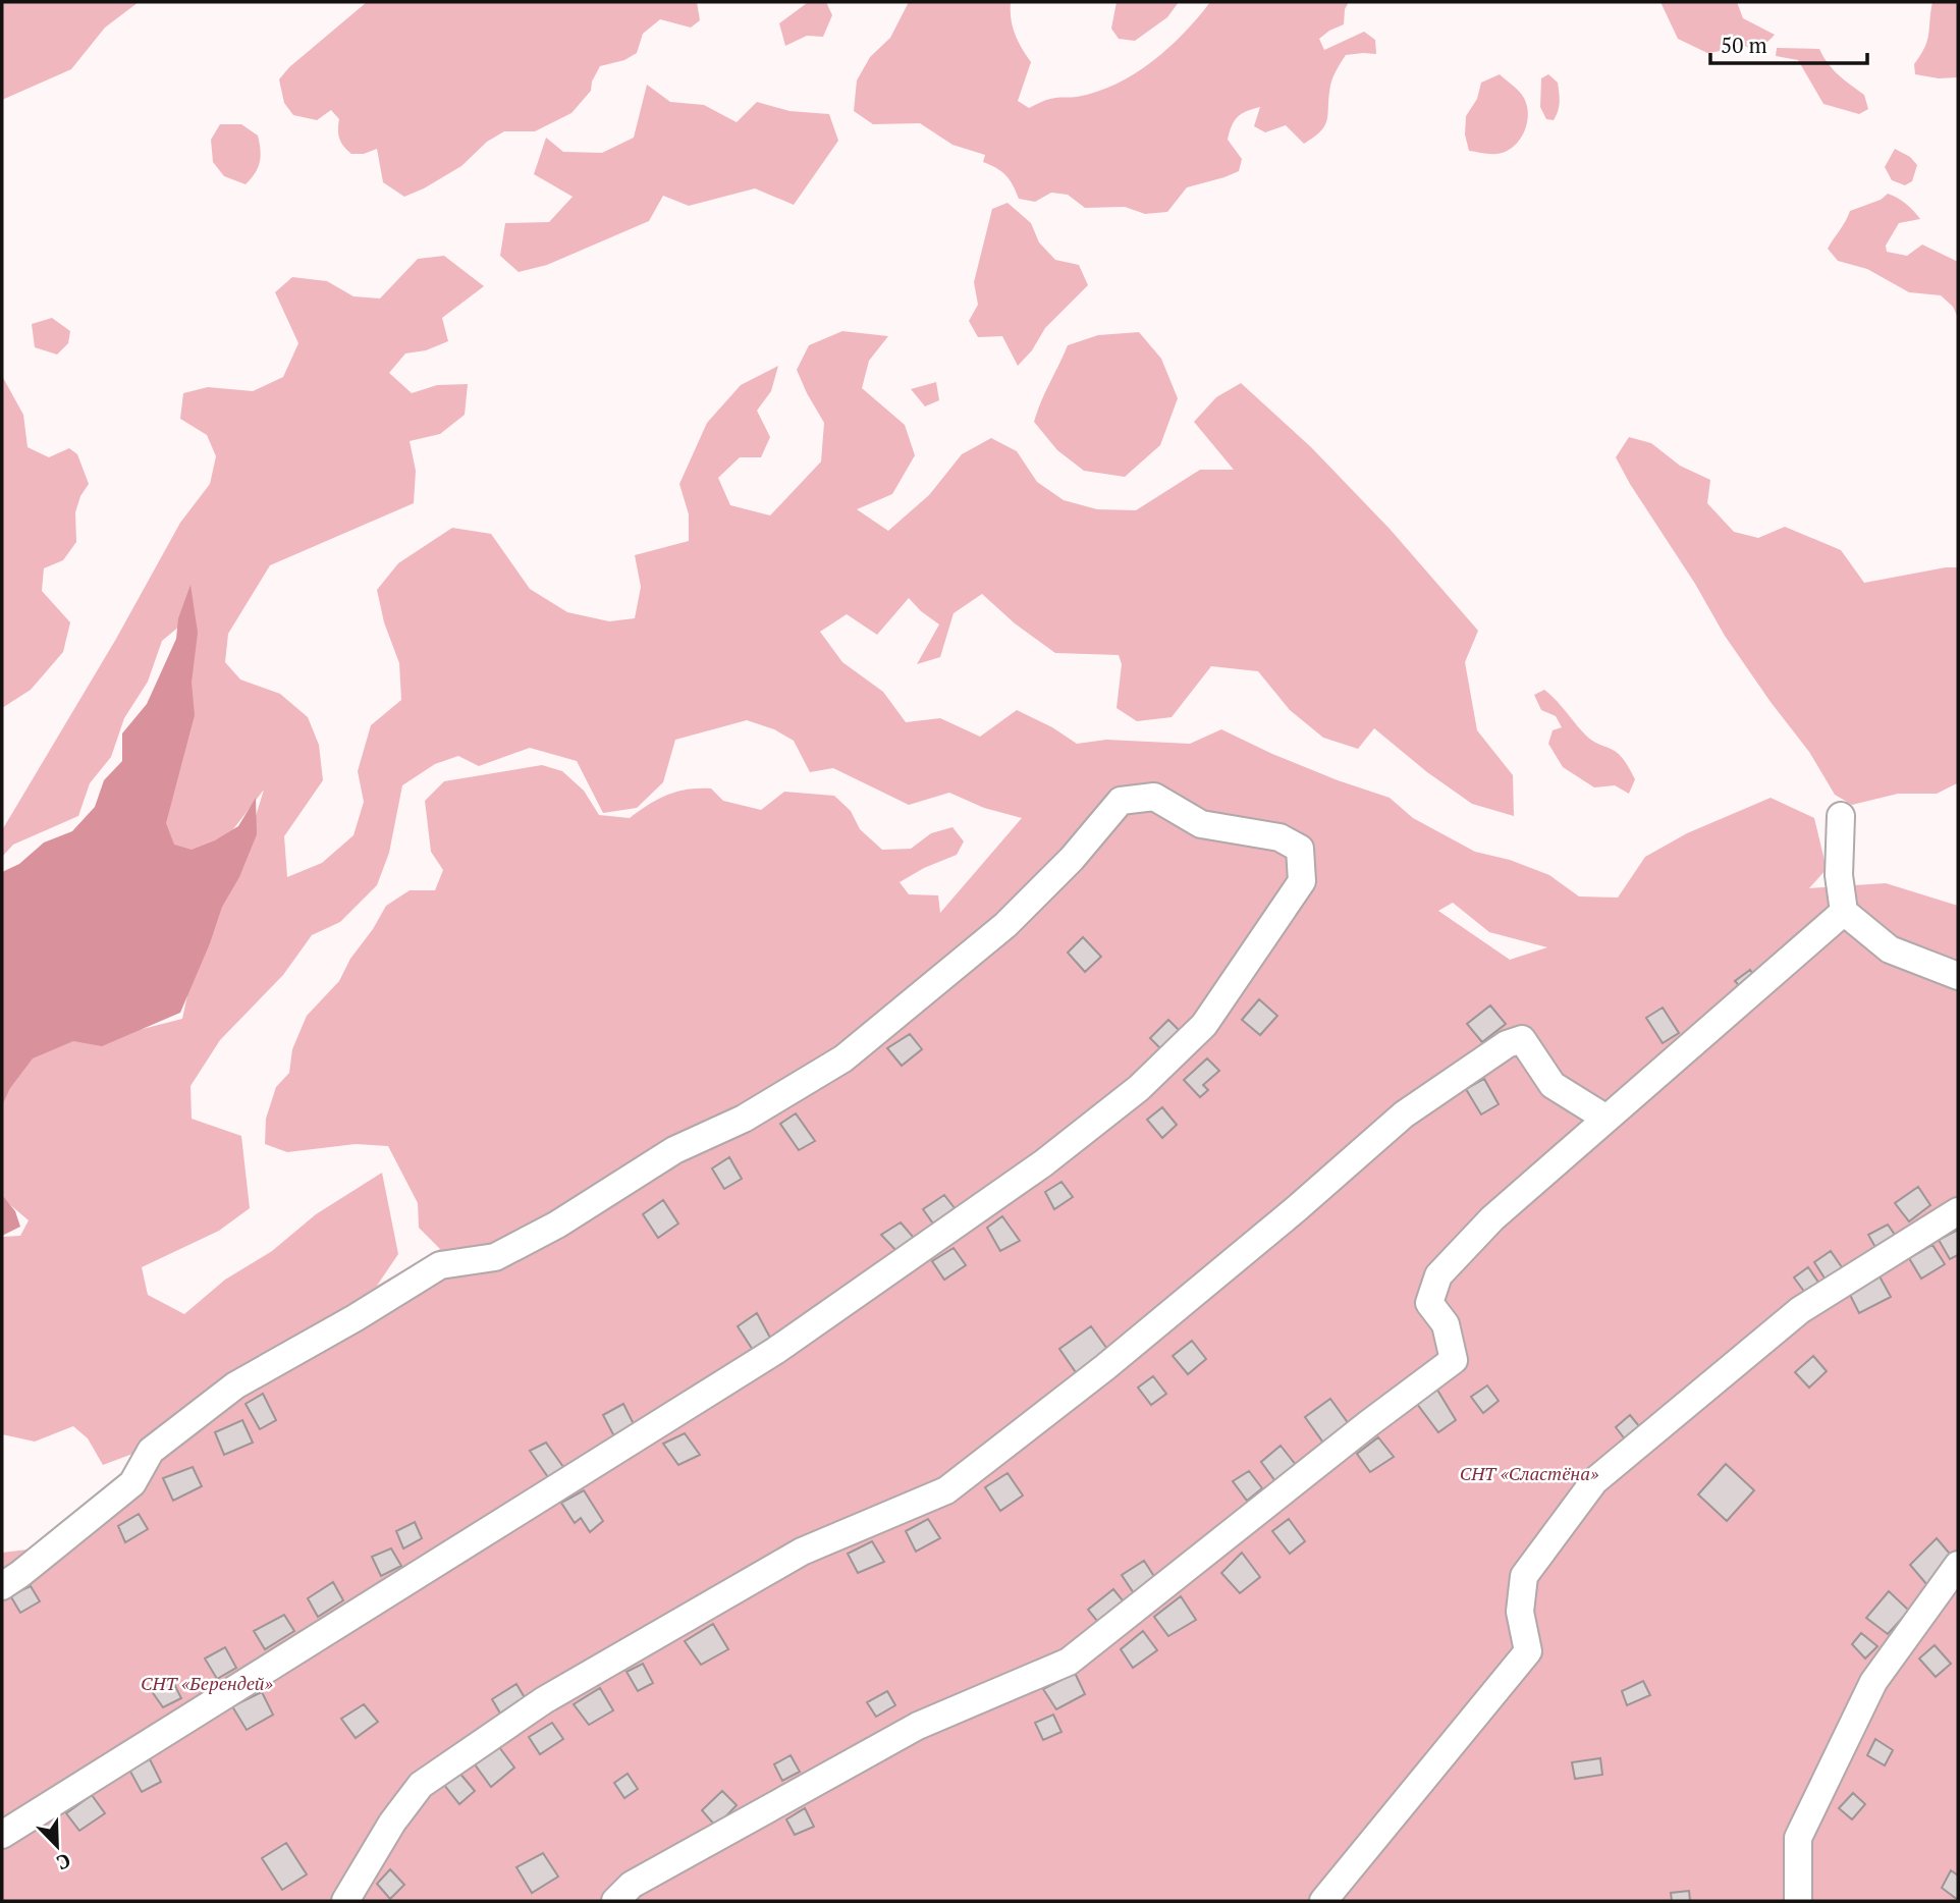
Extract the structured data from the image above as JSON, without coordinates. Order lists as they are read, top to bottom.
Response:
{
  "parks": ["СНТ «Сластёна»", "СНТ «Берендей»"],
  "scale_bar": "50 m",
  "north": "bottom right"
}
